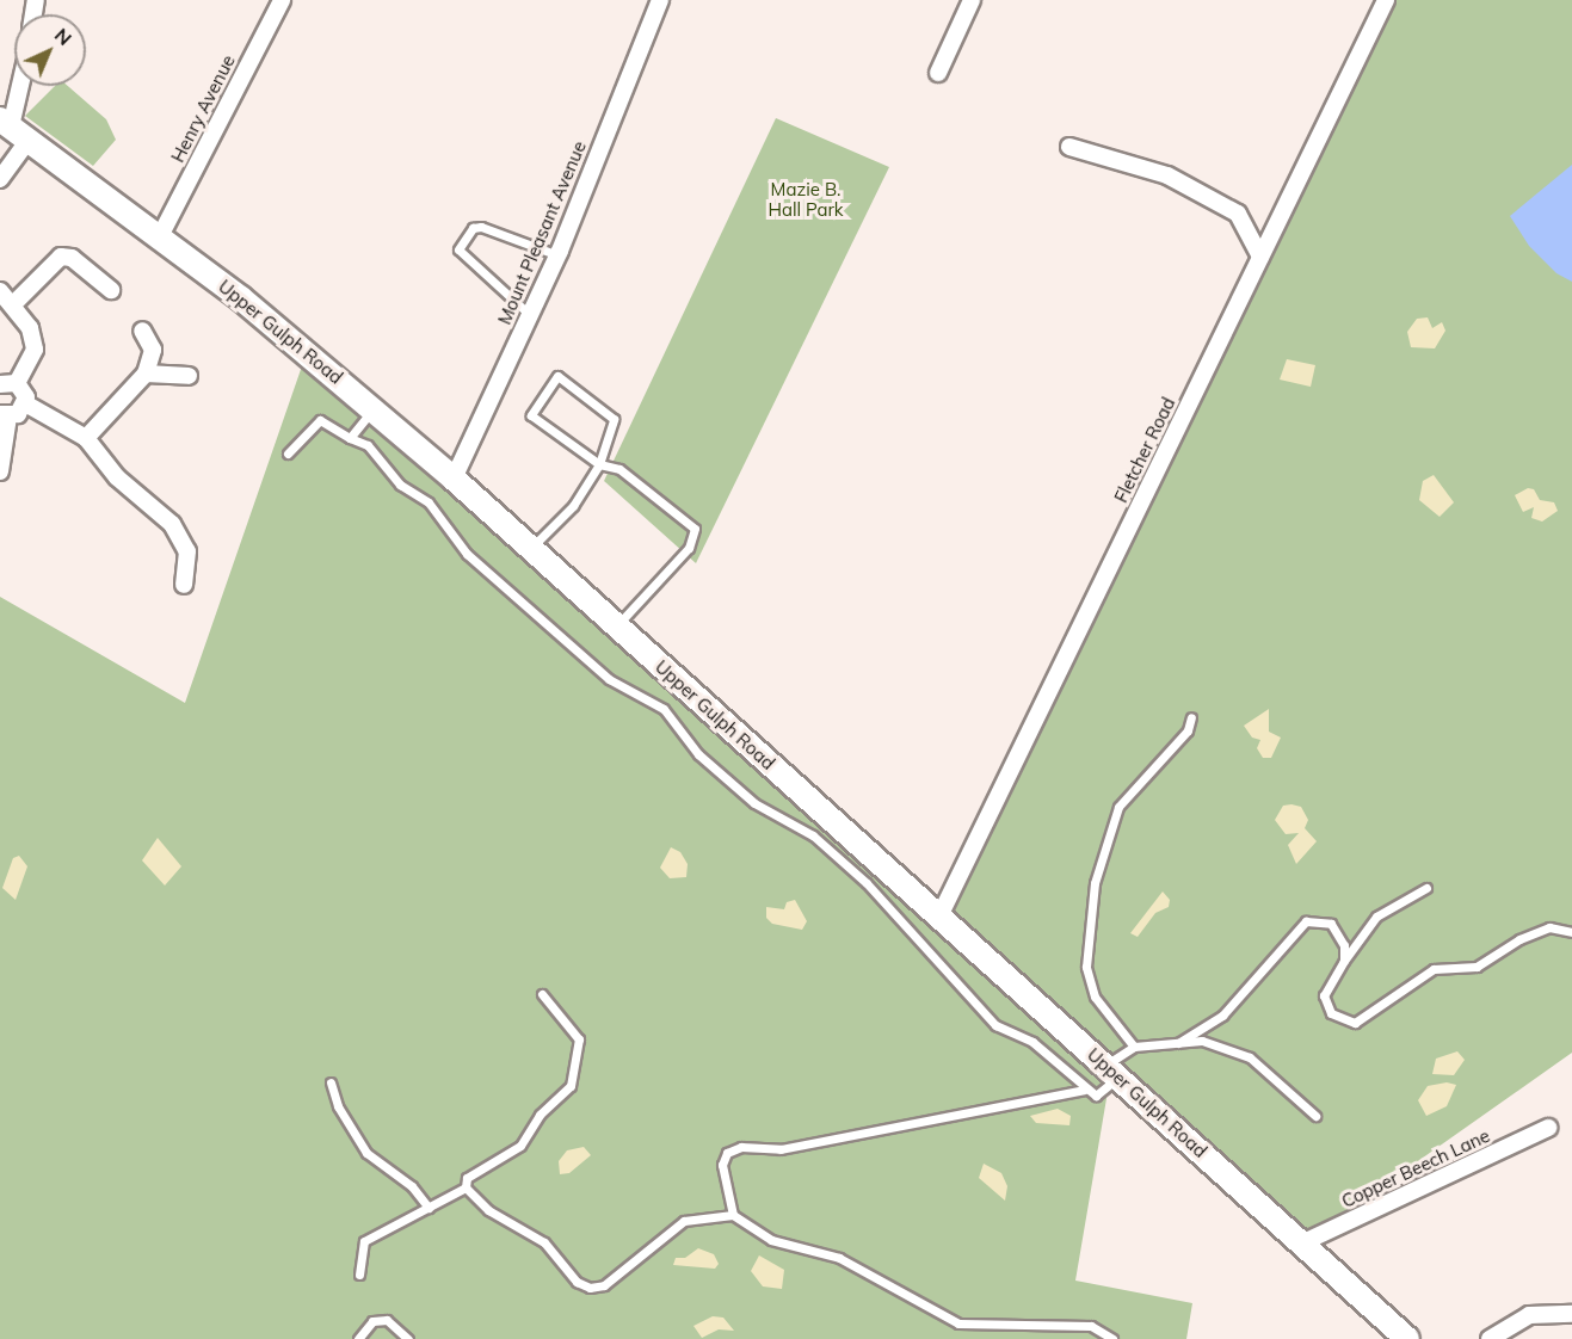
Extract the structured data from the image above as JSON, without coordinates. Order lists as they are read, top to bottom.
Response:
{
  "streets": {
    "street": [
      "Henry Avenue",
      "Mount Pleasant Avenue",
      "Upper Gulph Road",
      "Fletcher Road",
      "Copper Beech Lane"
    ]
  },
  "crossings": [
    ["Henry Avenue", "Upper Gulph Road"],
    ["Mount Pleasant Avenue", "Upper Gulph Road"],
    ["Upper Gulph Road", "Fletcher Road"],
    ["Upper Gulph Road", "Copper Beech Lane"]
  ],
  "parks": ["Mazie B. Hall Park"],
  "north": "top right"
}
